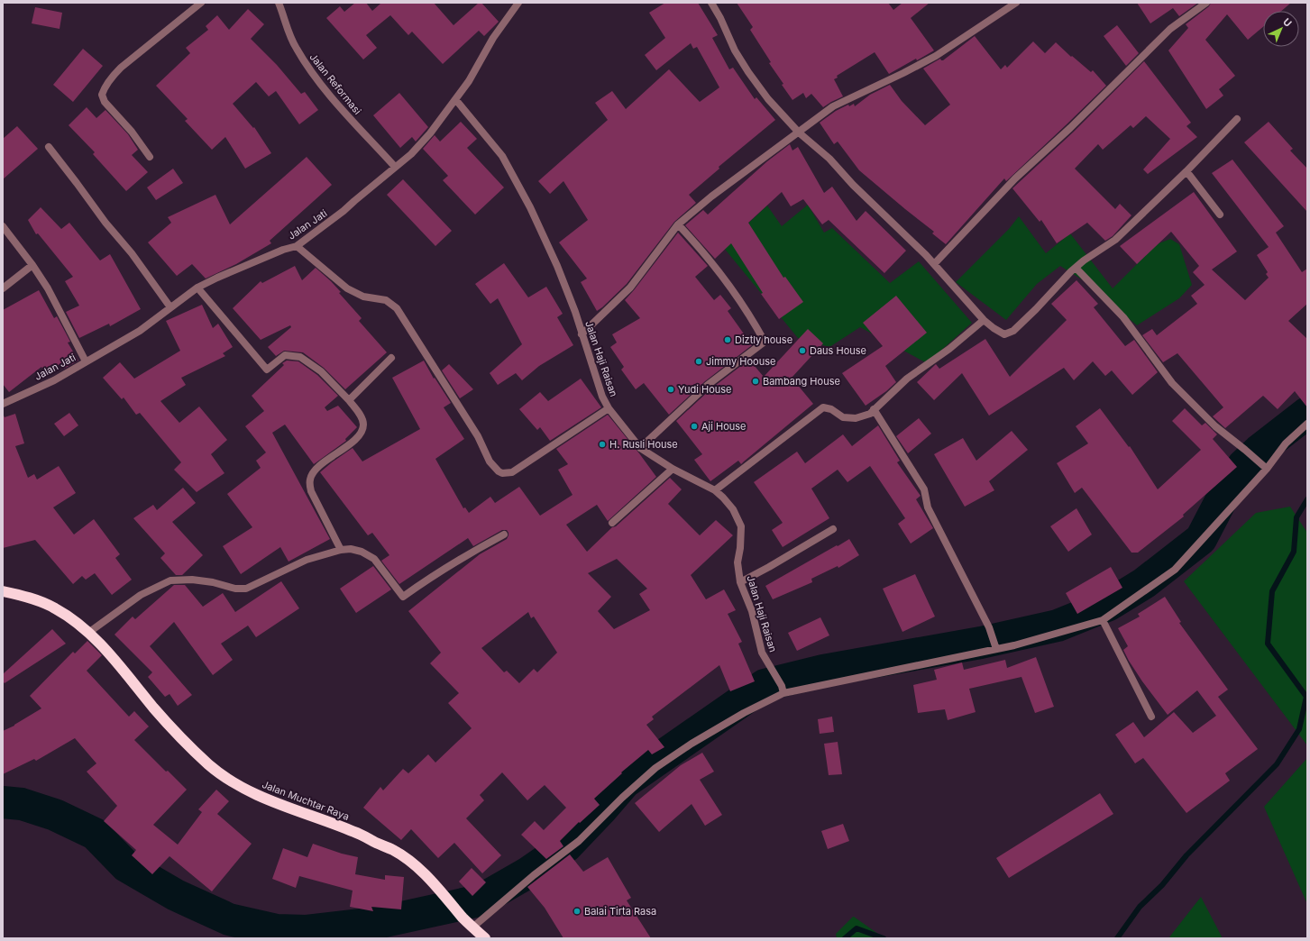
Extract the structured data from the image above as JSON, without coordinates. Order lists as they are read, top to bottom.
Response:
{
  "streets": {
    "highway": ["Jalan Muchtar Raya"],
    "street": ["Jalan Reformasi", "Jalan Jati", "Jalan Haji Raisan"]
  },
  "crossings": [
    ["Jalan Reformasi", "Jalan Jati"],
    ["Jalan Jati", "Jalan Haji Raisan"]
  ],
  "places": [
    "Diztly house",
    "Daus House",
    "Jimmy Hoouse",
    "Bambang House",
    "Yudi House",
    "Aji House",
    "H. Rusli House",
    "Balai Tirta Rasa"
  ],
  "north": "top right"
}
